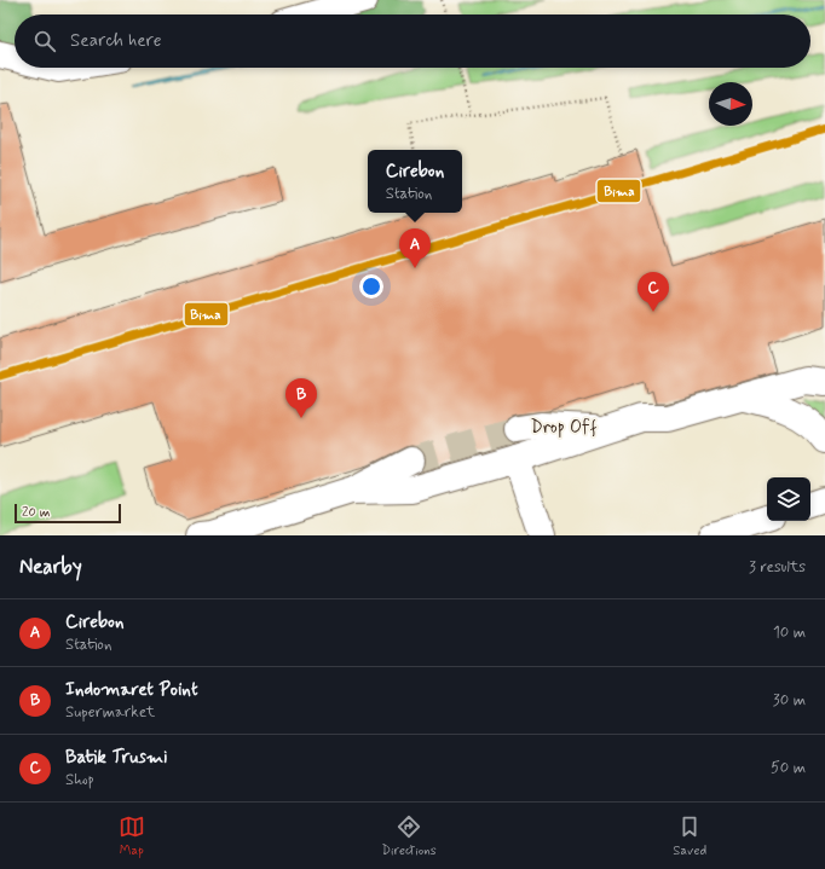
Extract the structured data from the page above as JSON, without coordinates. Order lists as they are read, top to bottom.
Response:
{
  "streets": {
    "street": ["Drop Off"]
  },
  "lines": ["transit line Bima"],
  "scale_bar": "20 m",
  "north": "right",
  "page": {
    "search": "Search here",
    "popup": ["Cirebon", "Station"],
    "pins": ["A", "C", "B"],
    "scale": "20 m",
    "heading": ["Nearby", "3 results"],
    "list": [
      {
        "mark": "A",
        "name": "Cirebon",
        "note": "Station",
        "value": "10 m"
      },
      {
        "mark": "B",
        "name": "Indomaret Point",
        "note": "Supermarket",
        "value": "30 m"
      },
      {
        "mark": "C",
        "name": "Batik Trusmi",
        "note": "Shop",
        "value": "50 m"
      }
    ],
    "nav": ["Map", "Directions", "Saved"]
  }
}
